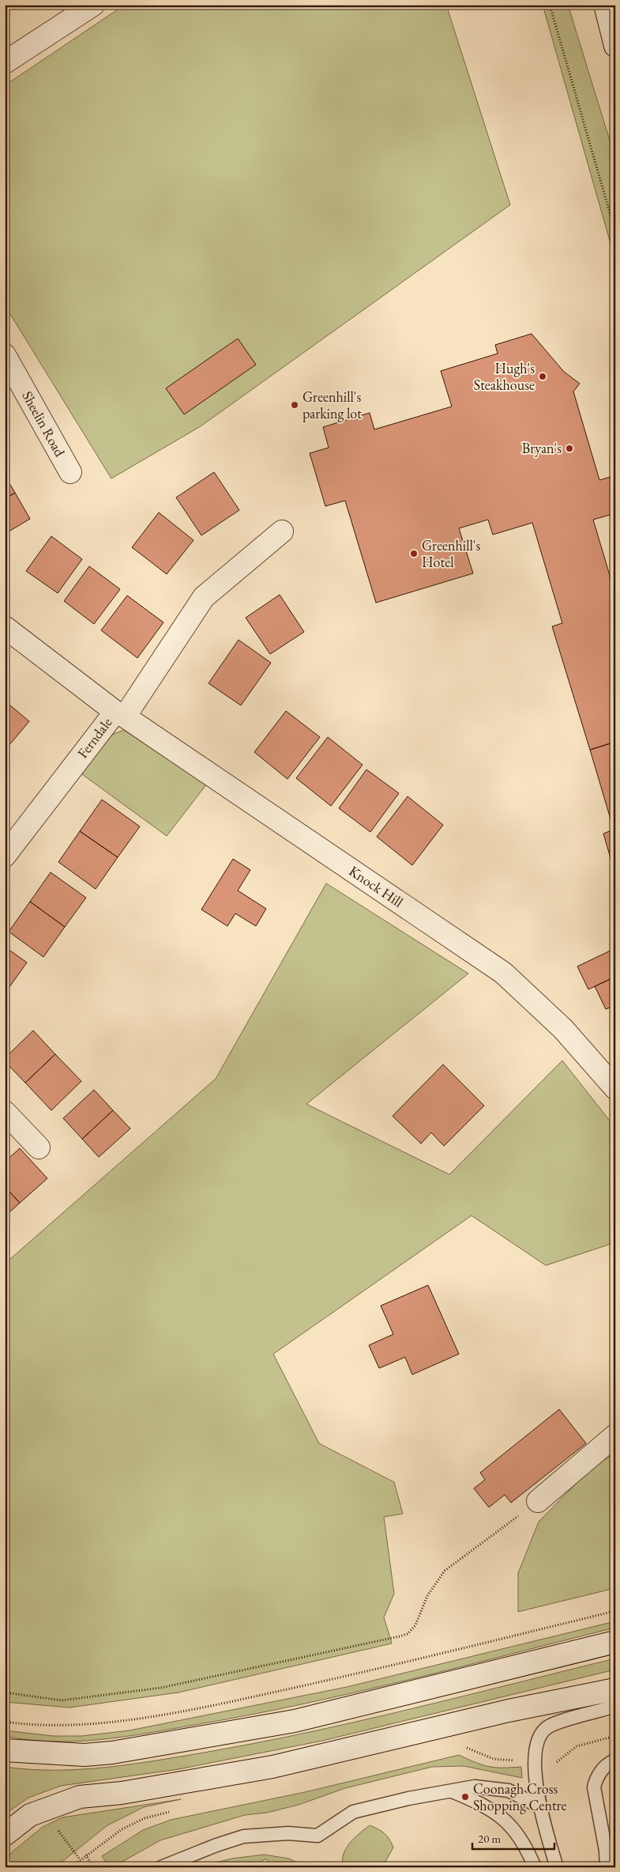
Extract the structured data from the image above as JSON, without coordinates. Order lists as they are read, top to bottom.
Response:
{
  "streets": {
    "street": ["Sheelin Road", "Ferndale", "Knock Hill"]
  },
  "crossings": [
    ["Ferndale", "Knock Hill"]
  ],
  "places": [
    "Hugh's Steakhouse",
    "Greenhill's parking lot",
    "Bryan's",
    "Greenhill's Hotel",
    "Coonagh Cross Shopping Centre"
  ],
  "scale_bar": "20 m"
}
